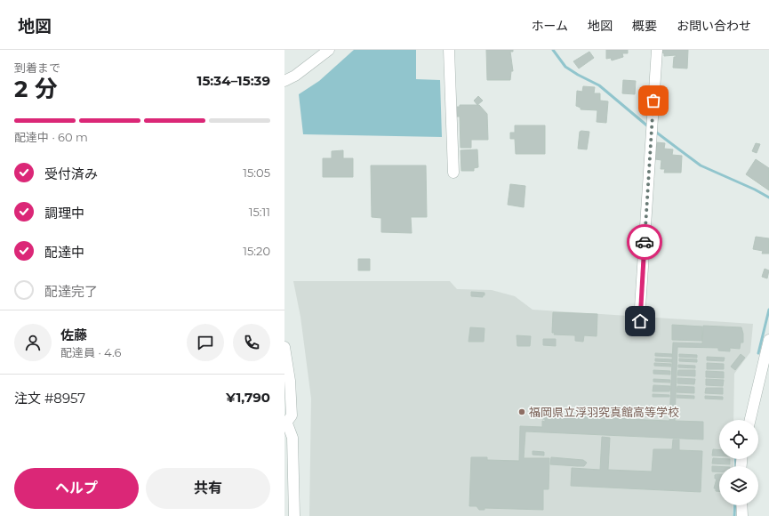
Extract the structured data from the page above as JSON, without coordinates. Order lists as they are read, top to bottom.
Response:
{
  "places": ["福岡県立浮羽究真館高等学校"],
  "page": {
    "header": "地図",
    "nav": [
      "ホーム",
      "地図",
      "概要",
      "お問い合わせ"
    ],
    "heading": ["2 分", "到着まで", "15:34–15:39"],
    "panel": [
      "佐藤",
      "配達員 · 4.6",
      "注文 #8957",
      "¥1,790"
    ],
    "bar": "配達中 · 60 m",
    "list": [
      ["受付済み", "15:05"],
      ["調理中", "15:11"],
      ["配達中", "15:20"],
      "配達完了"
    ],
    "buttons": ["ヘルプ", "共有"]
  }
}
